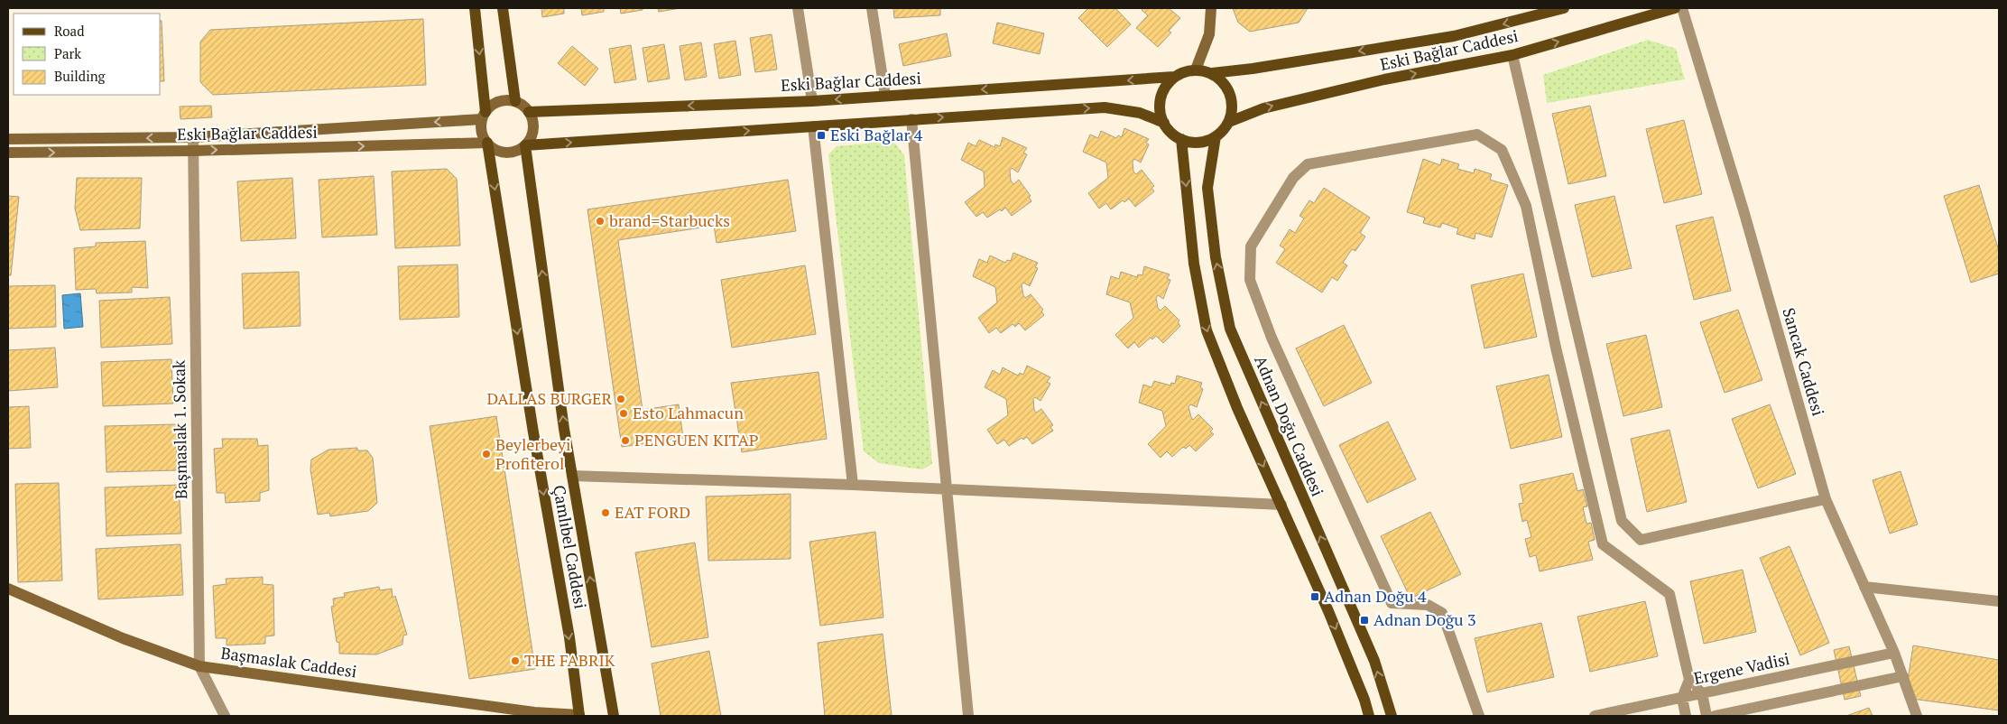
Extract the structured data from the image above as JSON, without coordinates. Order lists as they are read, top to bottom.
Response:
{
  "streets": {
    "main road": ["Eski Bağlar Caddesi", "Adnan Doğu Caddesi", "Çamlıbel Caddesi"],
    "street": [
      "Sancak Caddesi",
      "Başmaslak 1. Sokak",
      "Başmaslak Caddesi",
      "Ergene Vadisi"
    ]
  },
  "crossings": [
    ["Eski Bağlar Caddesi", "Adnan Doğu Caddesi"],
    ["Eski Bağlar Caddesi", "Başmaslak 1. Sokak"],
    ["Eski Bağlar Caddesi", "Çamlıbel Caddesi"],
    ["Sancak Caddesi", "Ergene Vadisi"],
    ["Başmaslak 1. Sokak", "Başmaslak Caddesi"],
    ["Çamlıbel Caddesi", "Başmaslak Caddesi"]
  ],
  "places": {
    "transit": ["Eski Bağlar 4", "Adnan Doğu 4", "Adnan Doğu 3"],
    "other": [
      "brand=Starbucks",
      "DALLAS BURGER",
      "Esto Lahmacun",
      "PENGUEN KITAP",
      "Beylerbeyi Profiterol",
      "EAT FORD",
      "THE FABRIK"
    ]
  },
  "legend": ["Road", "Park", "Building"]
}
